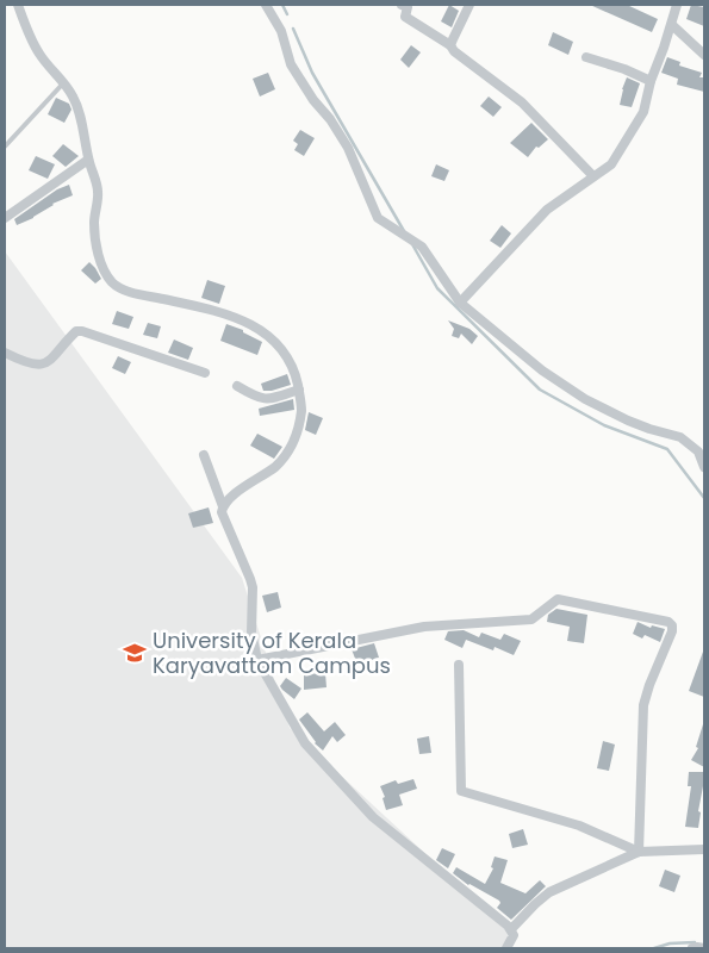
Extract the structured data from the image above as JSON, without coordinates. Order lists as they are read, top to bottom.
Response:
{
  "places": {
    "school or university": ["University of Kerala Karyavattom Campus"]
  }
}
